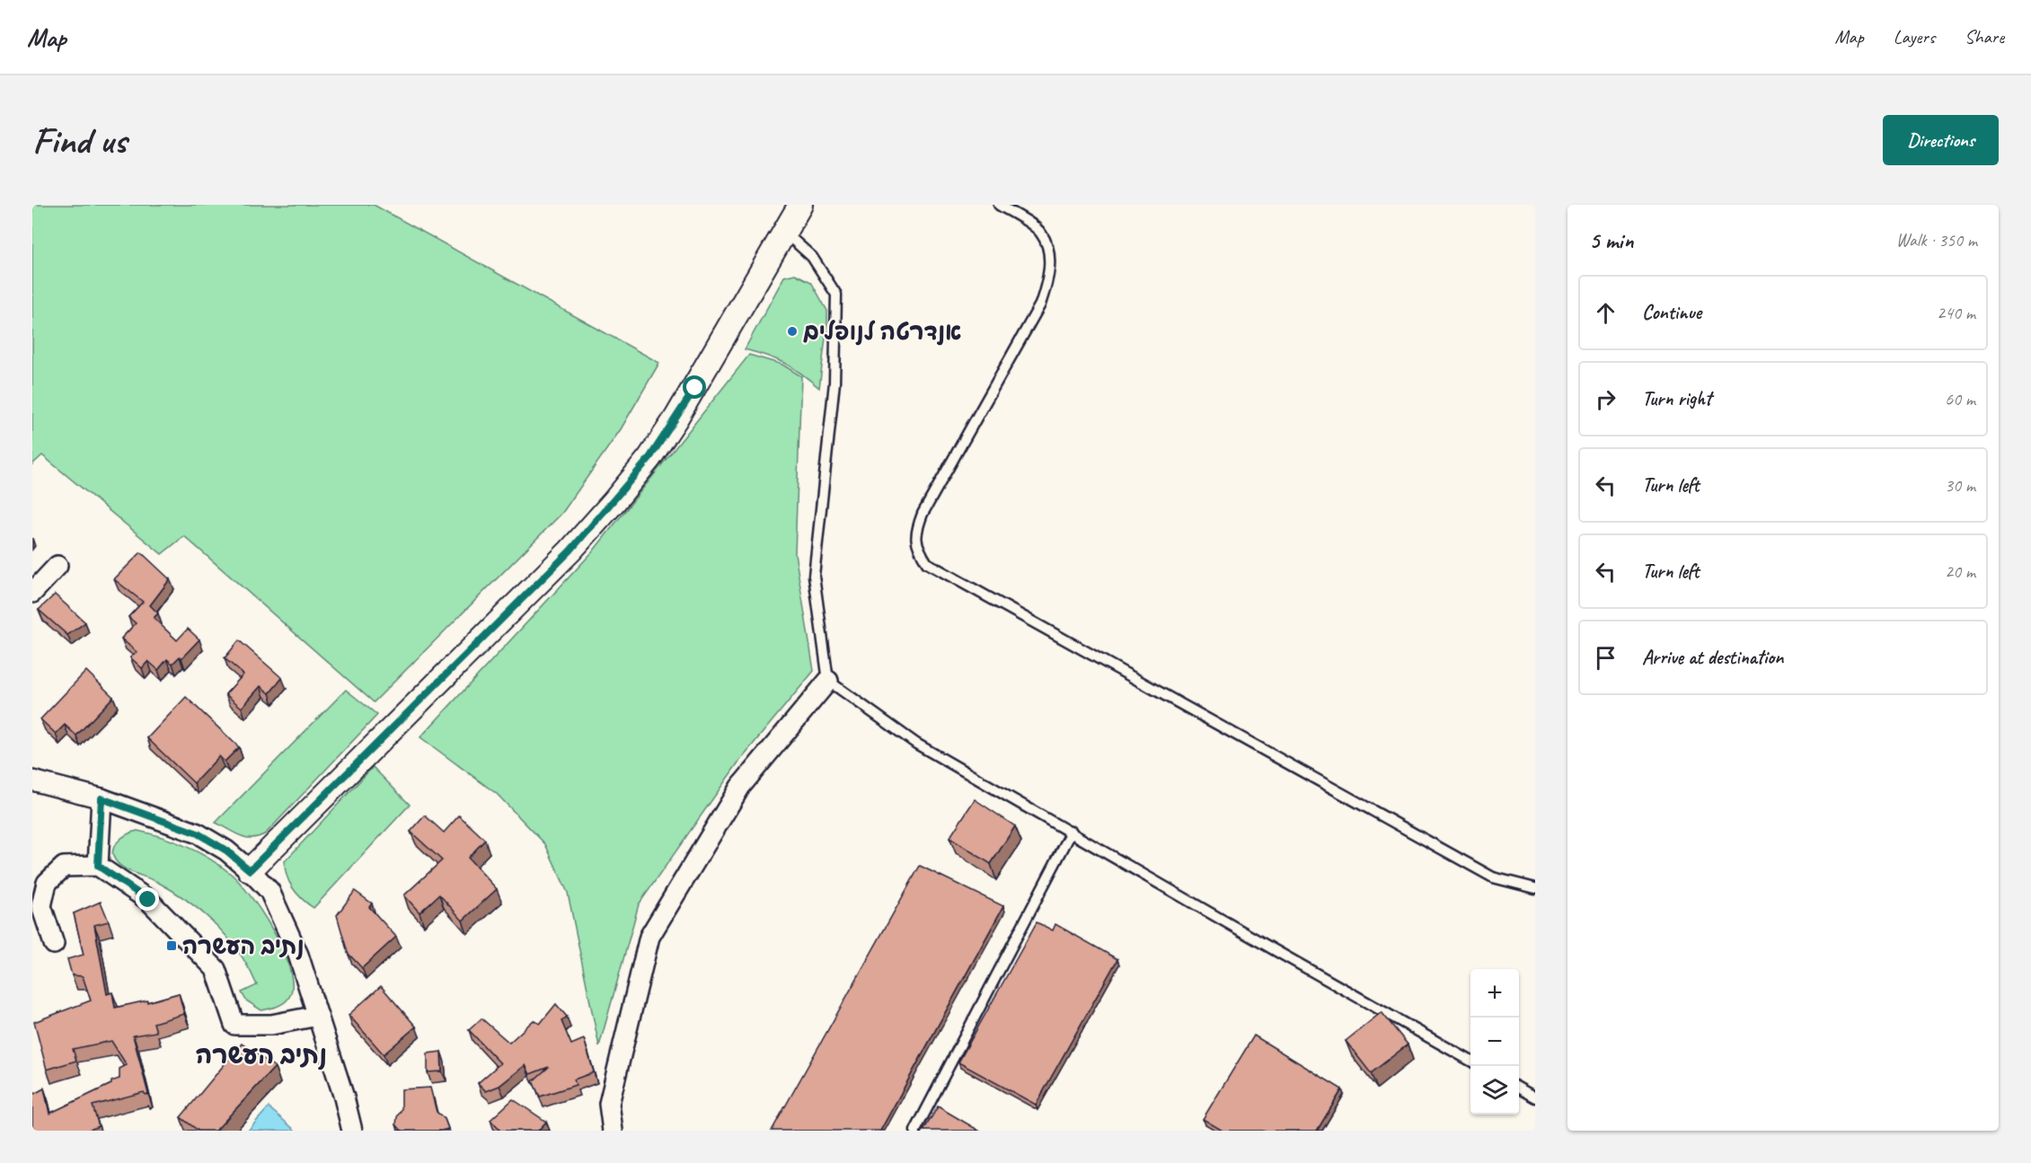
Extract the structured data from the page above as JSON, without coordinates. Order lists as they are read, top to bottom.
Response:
{
  "districts": ["נתיב העשרה"],
  "places": {
    "other": ["אנדרטה לנופלים"],
    "transit": ["נתיב העשרה"]
  },
  "page": {
    "header": "Map",
    "nav": ["Map", "Layers", "Share"],
    "buttons": "Directions",
    "title": "Find us",
    "heading": ["5 min", "Walk · 350 m"],
    "list": [
      ["Continue", "240 m"],
      ["Turn right", "60 m"],
      ["Turn left", "30 m"],
      ["Turn left", "20 m"],
      "Arrive at destination"
    ],
    "map_buttons": ["+", "−"]
  }
}
